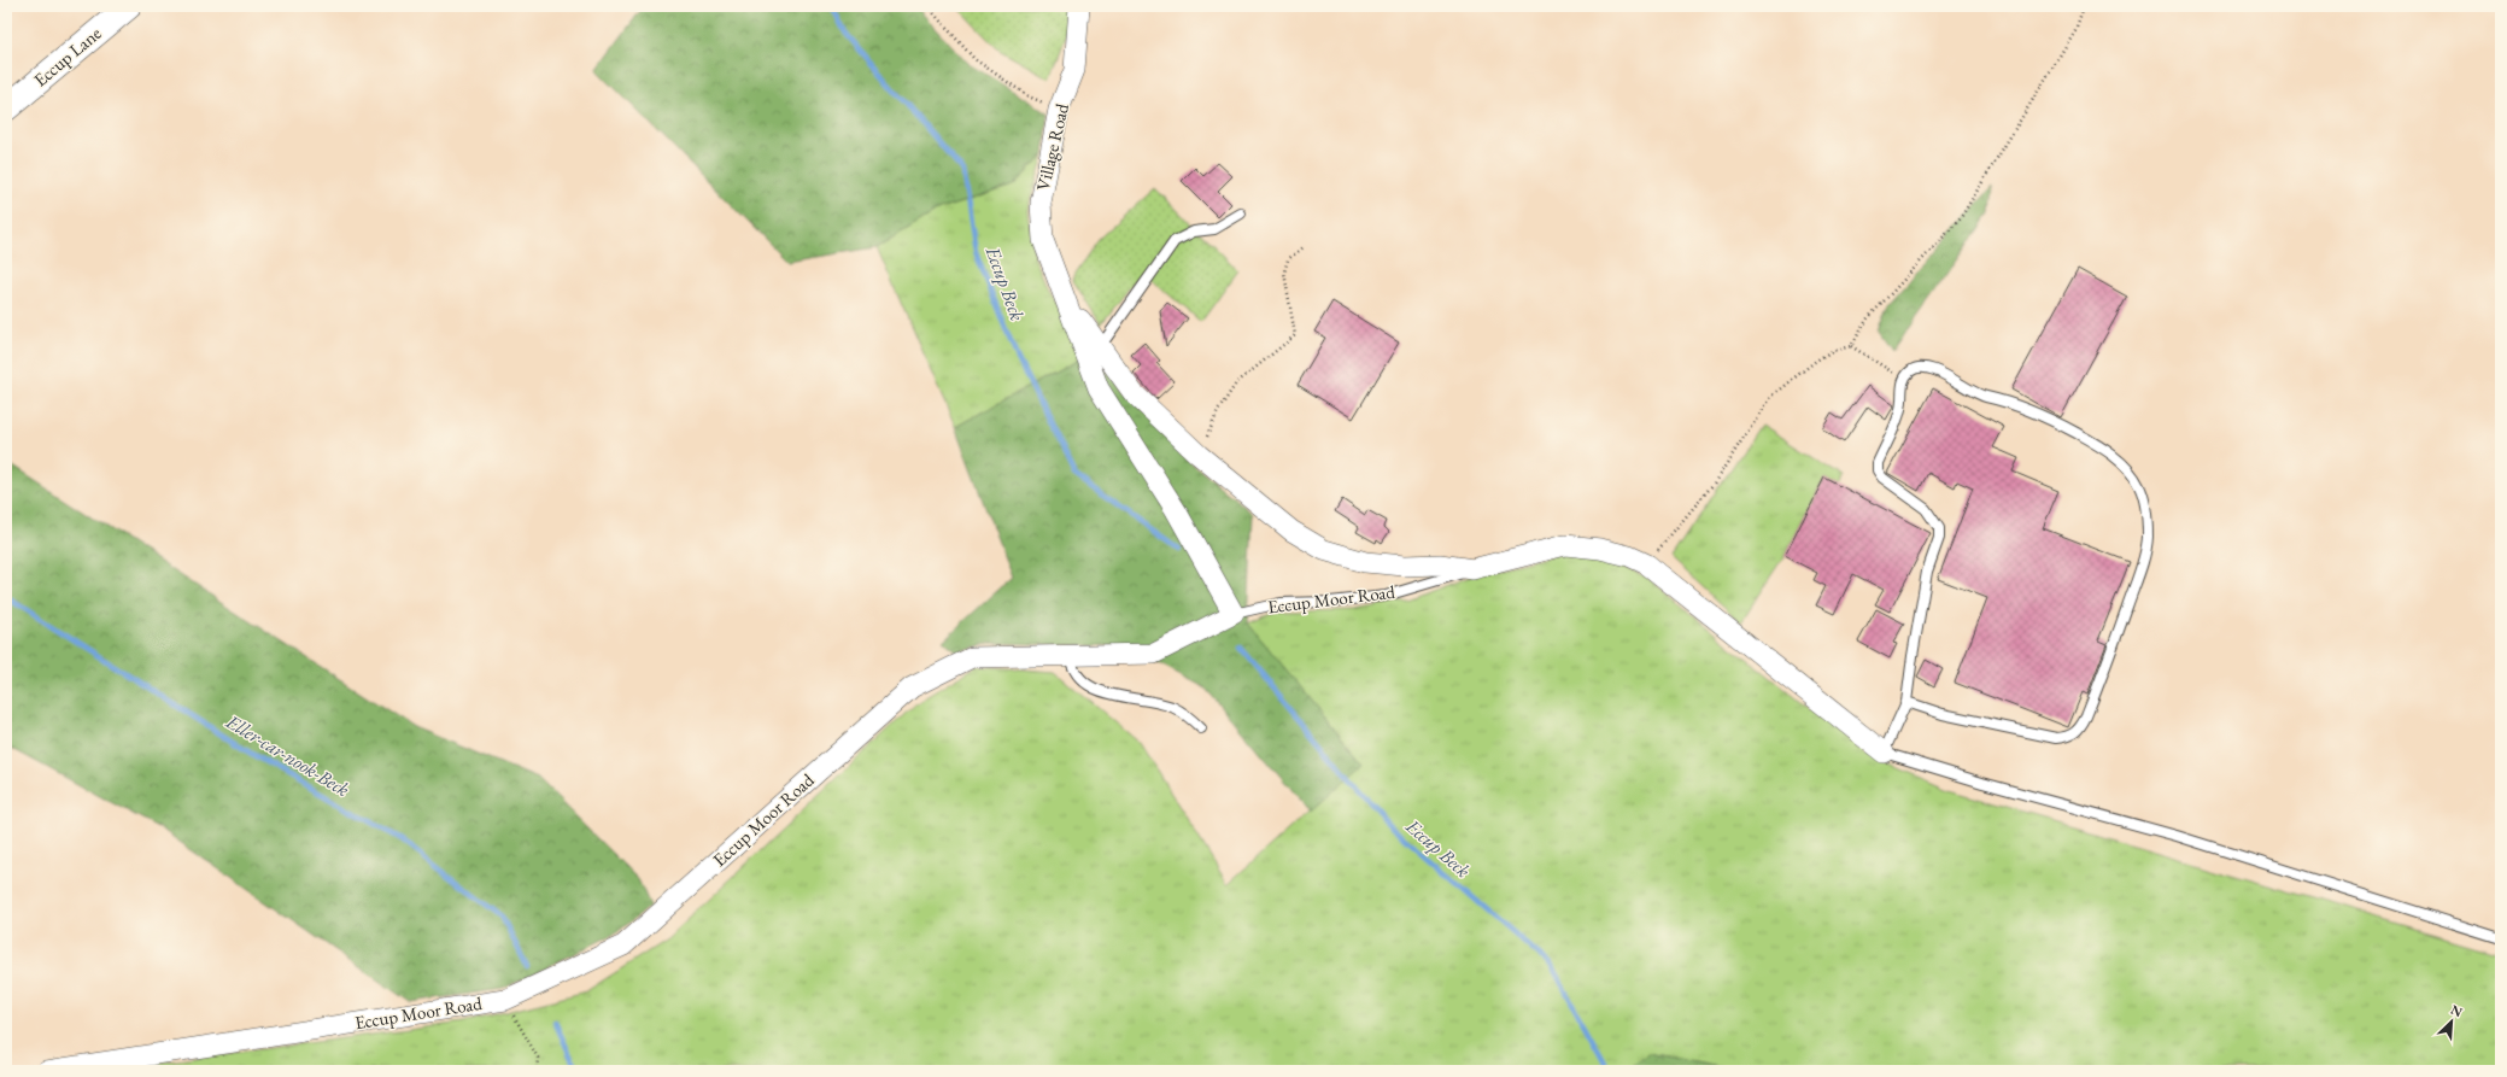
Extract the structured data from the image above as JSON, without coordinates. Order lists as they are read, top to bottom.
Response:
{
  "streets": {
    "street": ["Eccup Lane", "Village Road", "Eccup Moor Road"]
  },
  "water": ["Eccup Beck", "Eller-car-nook-Beck"],
  "north": "top right"
}
